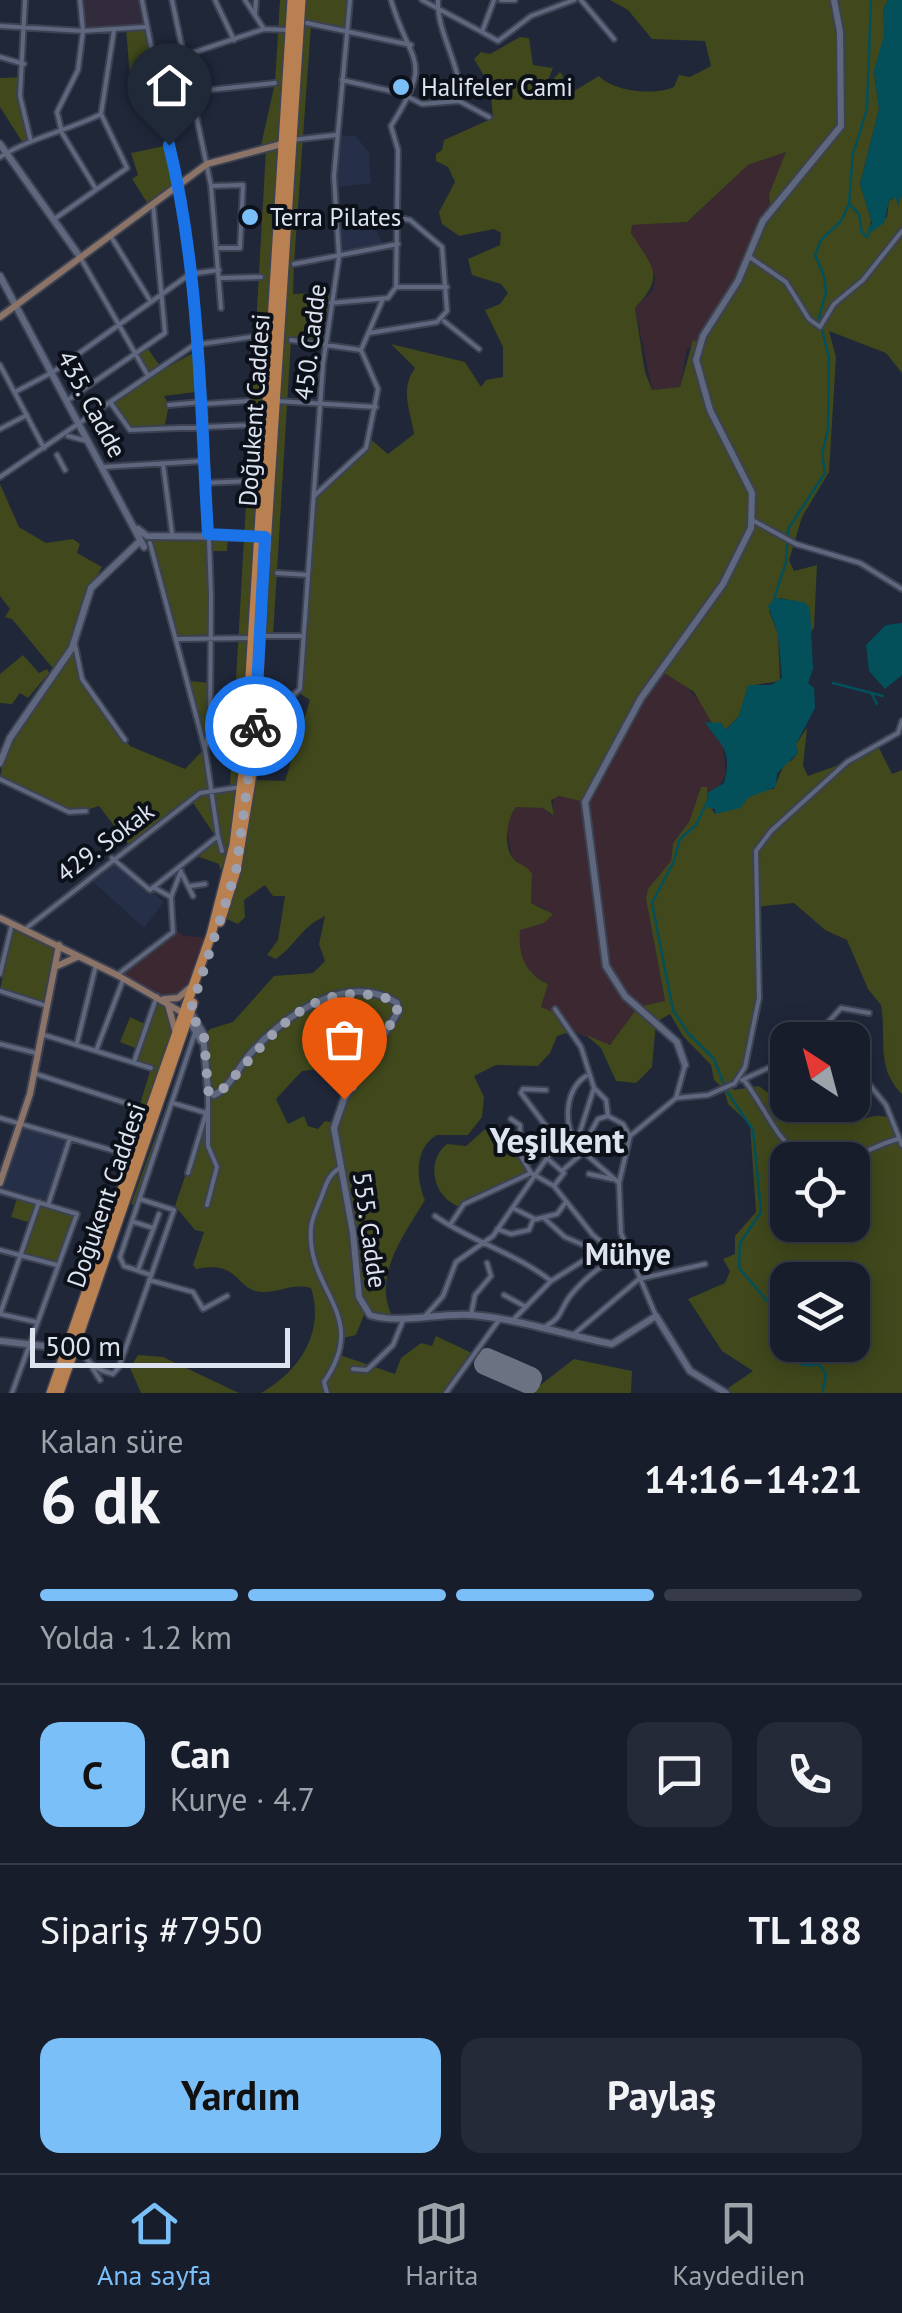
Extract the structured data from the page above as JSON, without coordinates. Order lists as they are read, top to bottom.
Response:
{
  "streets": {
    "main road": ["Doğukent Caddesi"],
    "street": [
      "450. Cadde",
      "435. Cadde",
      "429. Sokak",
      "555. Cadde"
    ]
  },
  "districts": ["Yeşilkent", "Mühye"],
  "places": ["Halifeler Cami", "Terra Pilates"],
  "scale_bar": "500 m",
  "north": "top left",
  "page": {
    "scale": "500 m",
    "heading": ["6 dk", "Kalan süre", "14:16–14:21"],
    "panel": [
      "Can",
      "Kurye · 4.7",
      "Sipariş #7950",
      "TL 188"
    ],
    "bar": "Yolda · 1.2 km",
    "round": "C",
    "buttons": ["Yardım", "Paylaş"],
    "tabs": ["Ana sayfa", "Harita", "Kaydedilen"]
  }
}
